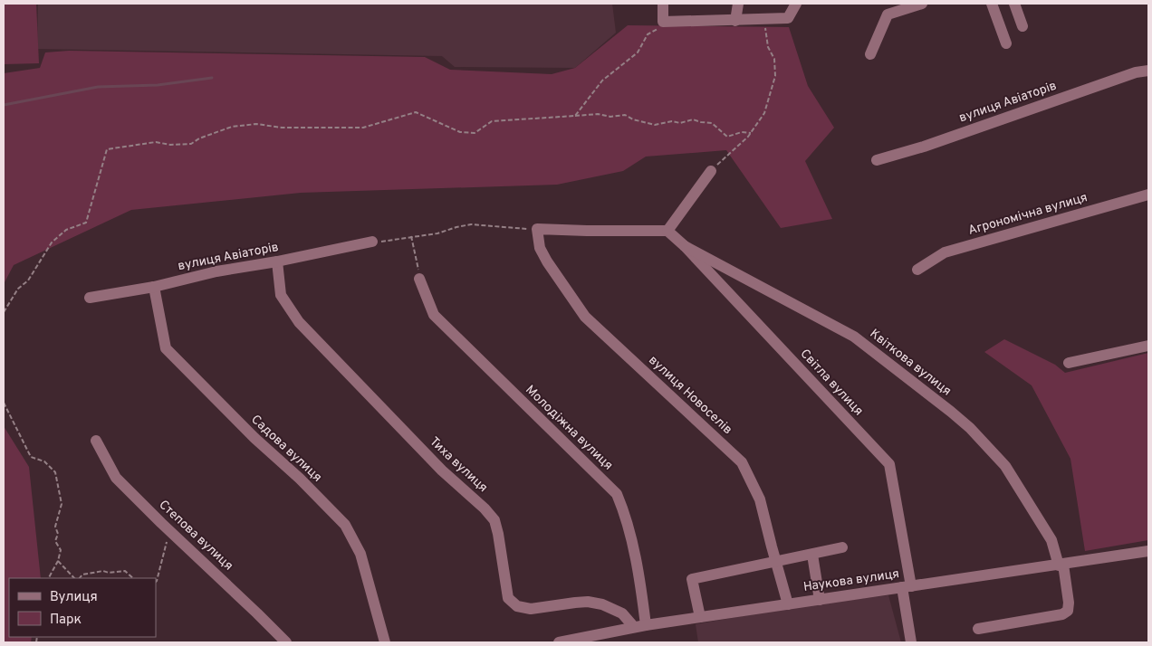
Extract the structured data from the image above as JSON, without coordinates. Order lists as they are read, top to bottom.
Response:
{
  "streets": {
    "street": [
      "вулиця Авіаторів",
      "Агрономічна вулиця",
      "Квіткова вулиця",
      "Світла вулиця",
      "вулиця Новоселів",
      "Молодіжна вулиця",
      "Садова вулиця",
      "Тиха вулиця",
      "Степова вулиця",
      "Наукова вулиця"
    ]
  },
  "crossings": [
    ["вулиця Авіаторів", "Садова вулиця"],
    ["вулиця Авіаторів", "Тиха вулиця"],
    ["Квіткова вулиця", "Світла вулиця"],
    ["Квіткова вулиця", "Наукова вулиця"],
    ["Світла вулиця", "Наукова вулиця"],
    ["вулиця Новоселів", "Наукова вулиця"],
    ["Молодіжна вулиця", "Тиха вулиця"],
    ["Молодіжна вулиця", "Наукова вулиця"],
    ["Тиха вулиця", "Наукова вулиця"]
  ],
  "legend": ["Вулиця", "Парк"]
}
